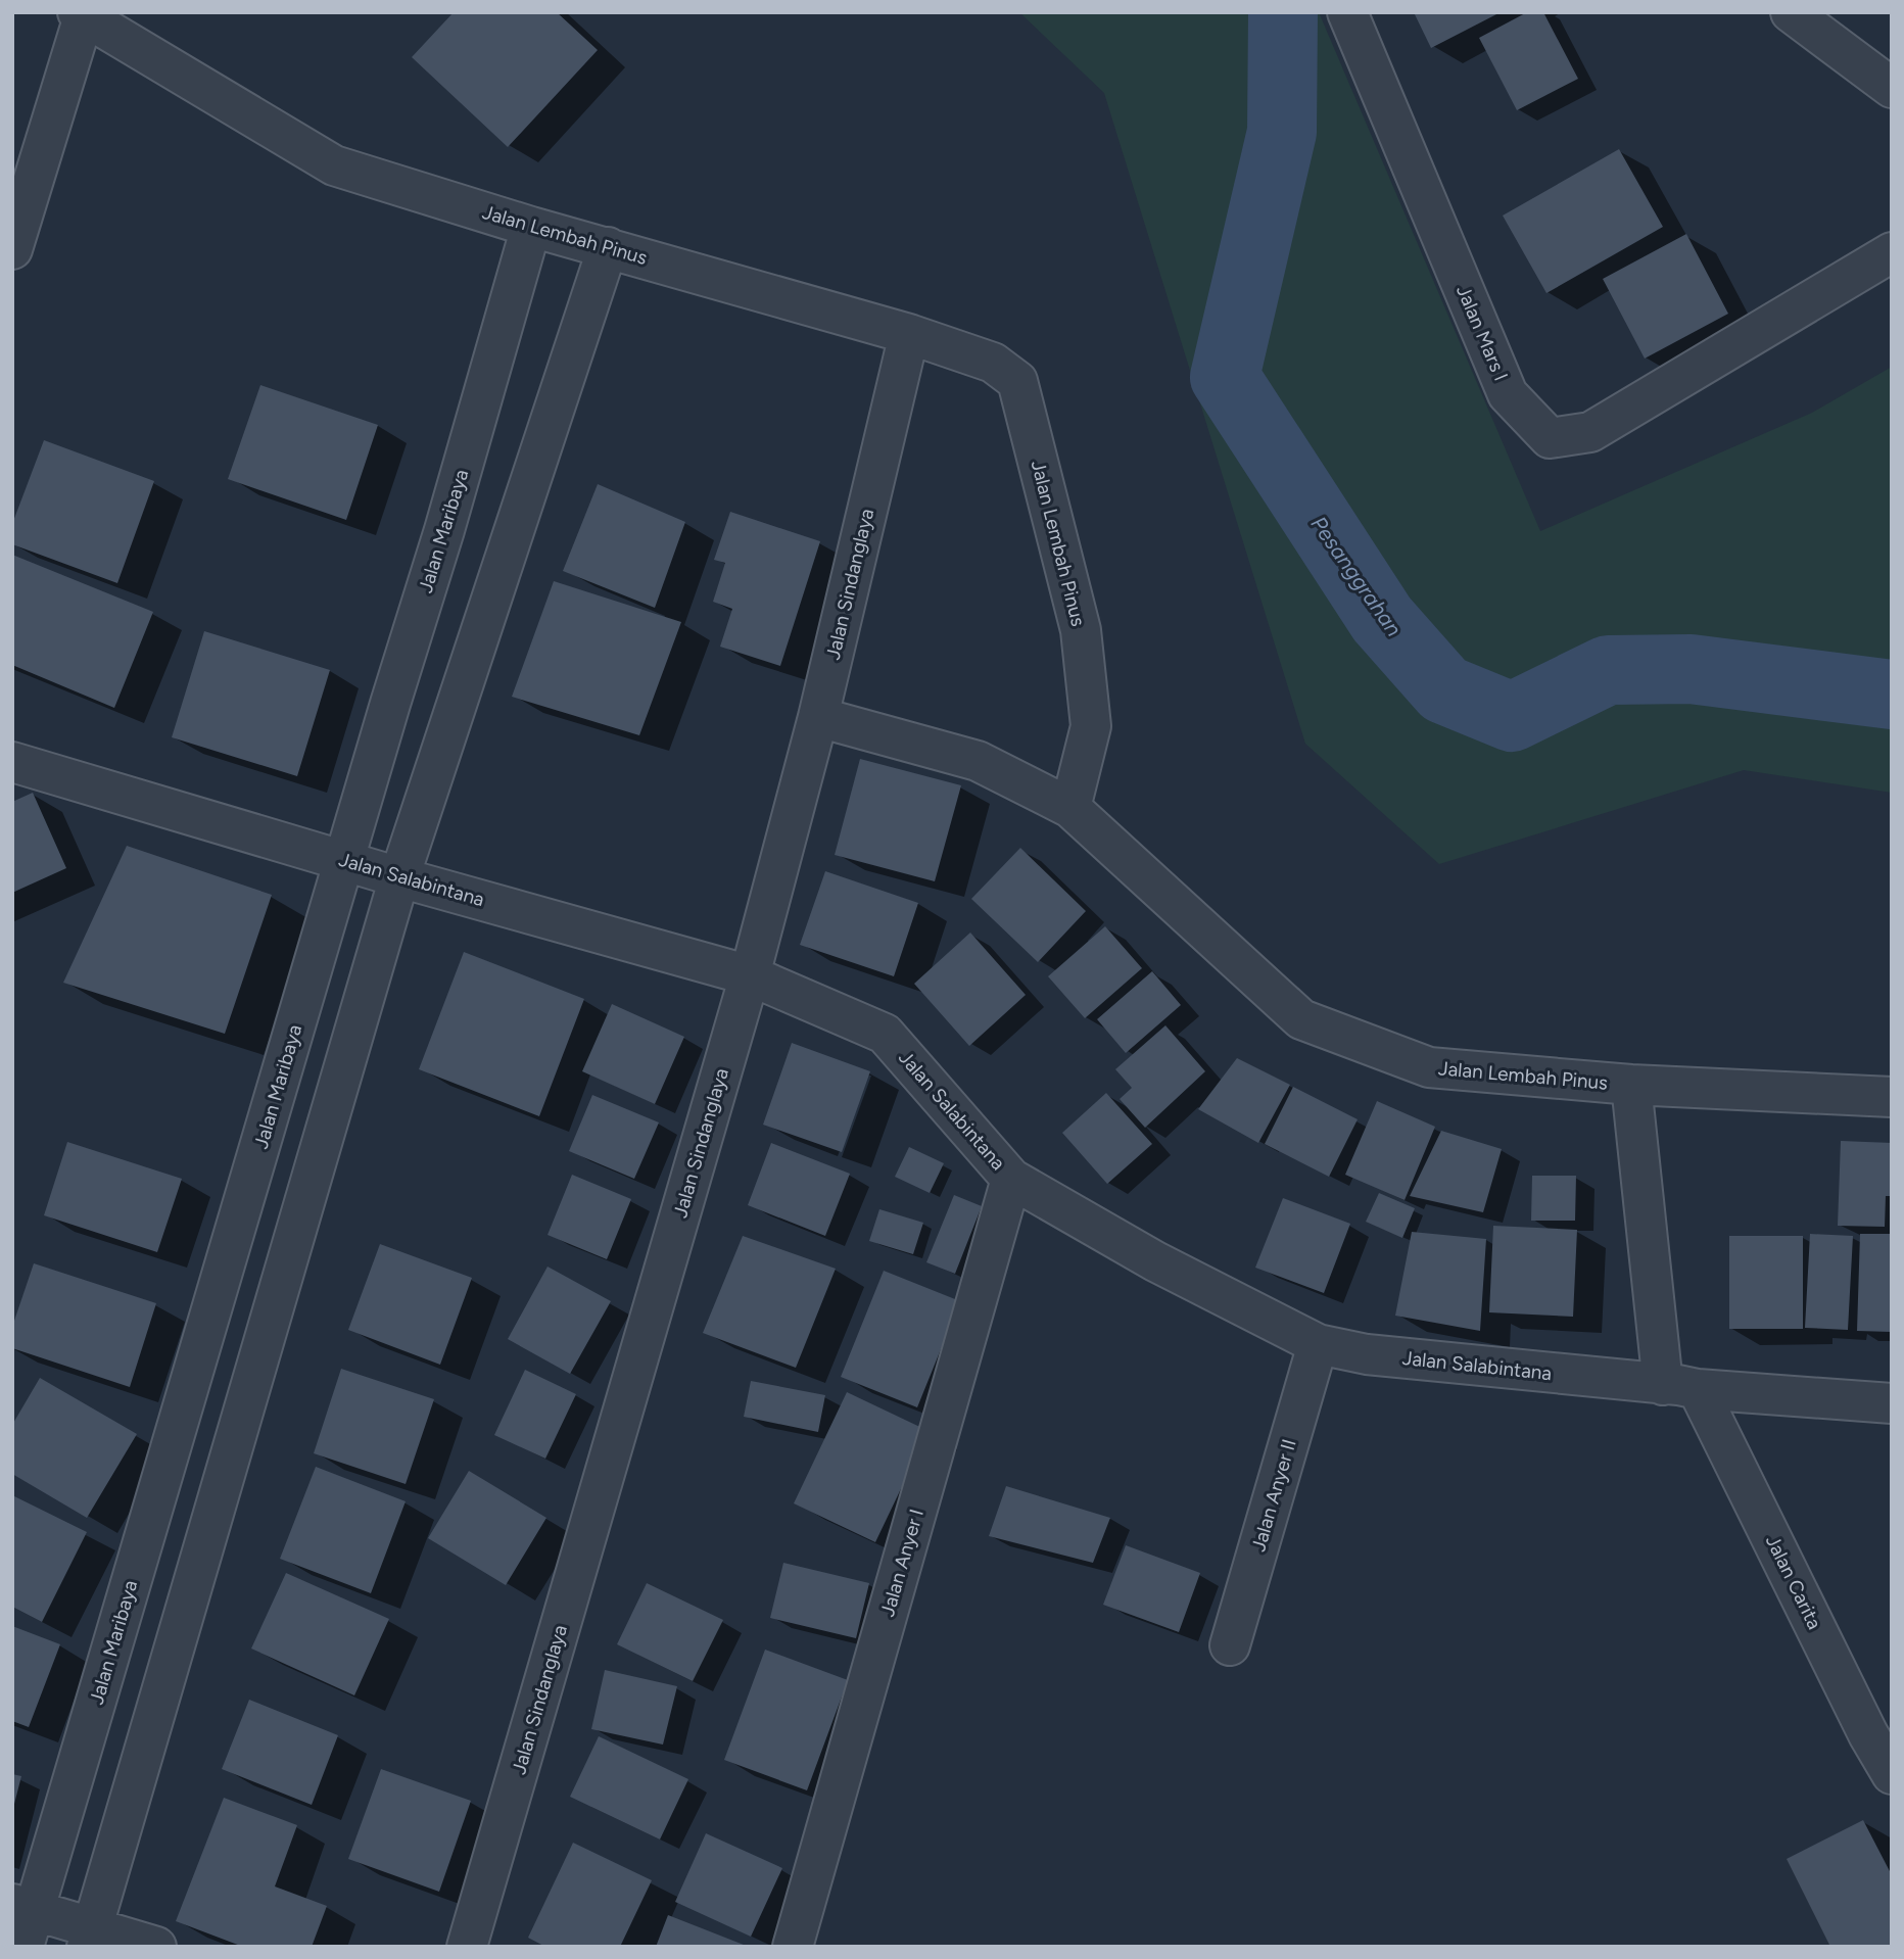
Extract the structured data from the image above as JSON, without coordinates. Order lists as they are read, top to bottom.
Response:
{
  "streets": {
    "street": [
      "Jalan Lembah Pinus",
      "Jalan Mars I",
      "Jalan Maribaya",
      "Jalan Sindanglaya",
      "Jalan Salabintana",
      "Jalan Anyer II",
      "Jalan Anyer I",
      "Jalan Carita"
    ]
  },
  "crossings": [
    ["Jalan Lembah Pinus", "Jalan Maribaya"],
    ["Jalan Lembah Pinus", "Jalan Sindanglaya"],
    ["Jalan Lembah Pinus", "Jalan Carita"],
    ["Jalan Maribaya", "Jalan Salabintana"],
    ["Jalan Sindanglaya", "Jalan Salabintana"],
    ["Jalan Salabintana", "Jalan Anyer II"],
    ["Jalan Salabintana", "Jalan Anyer I"],
    ["Jalan Salabintana", "Jalan Carita"]
  ],
  "water": ["Pesanggrahan"]
}
